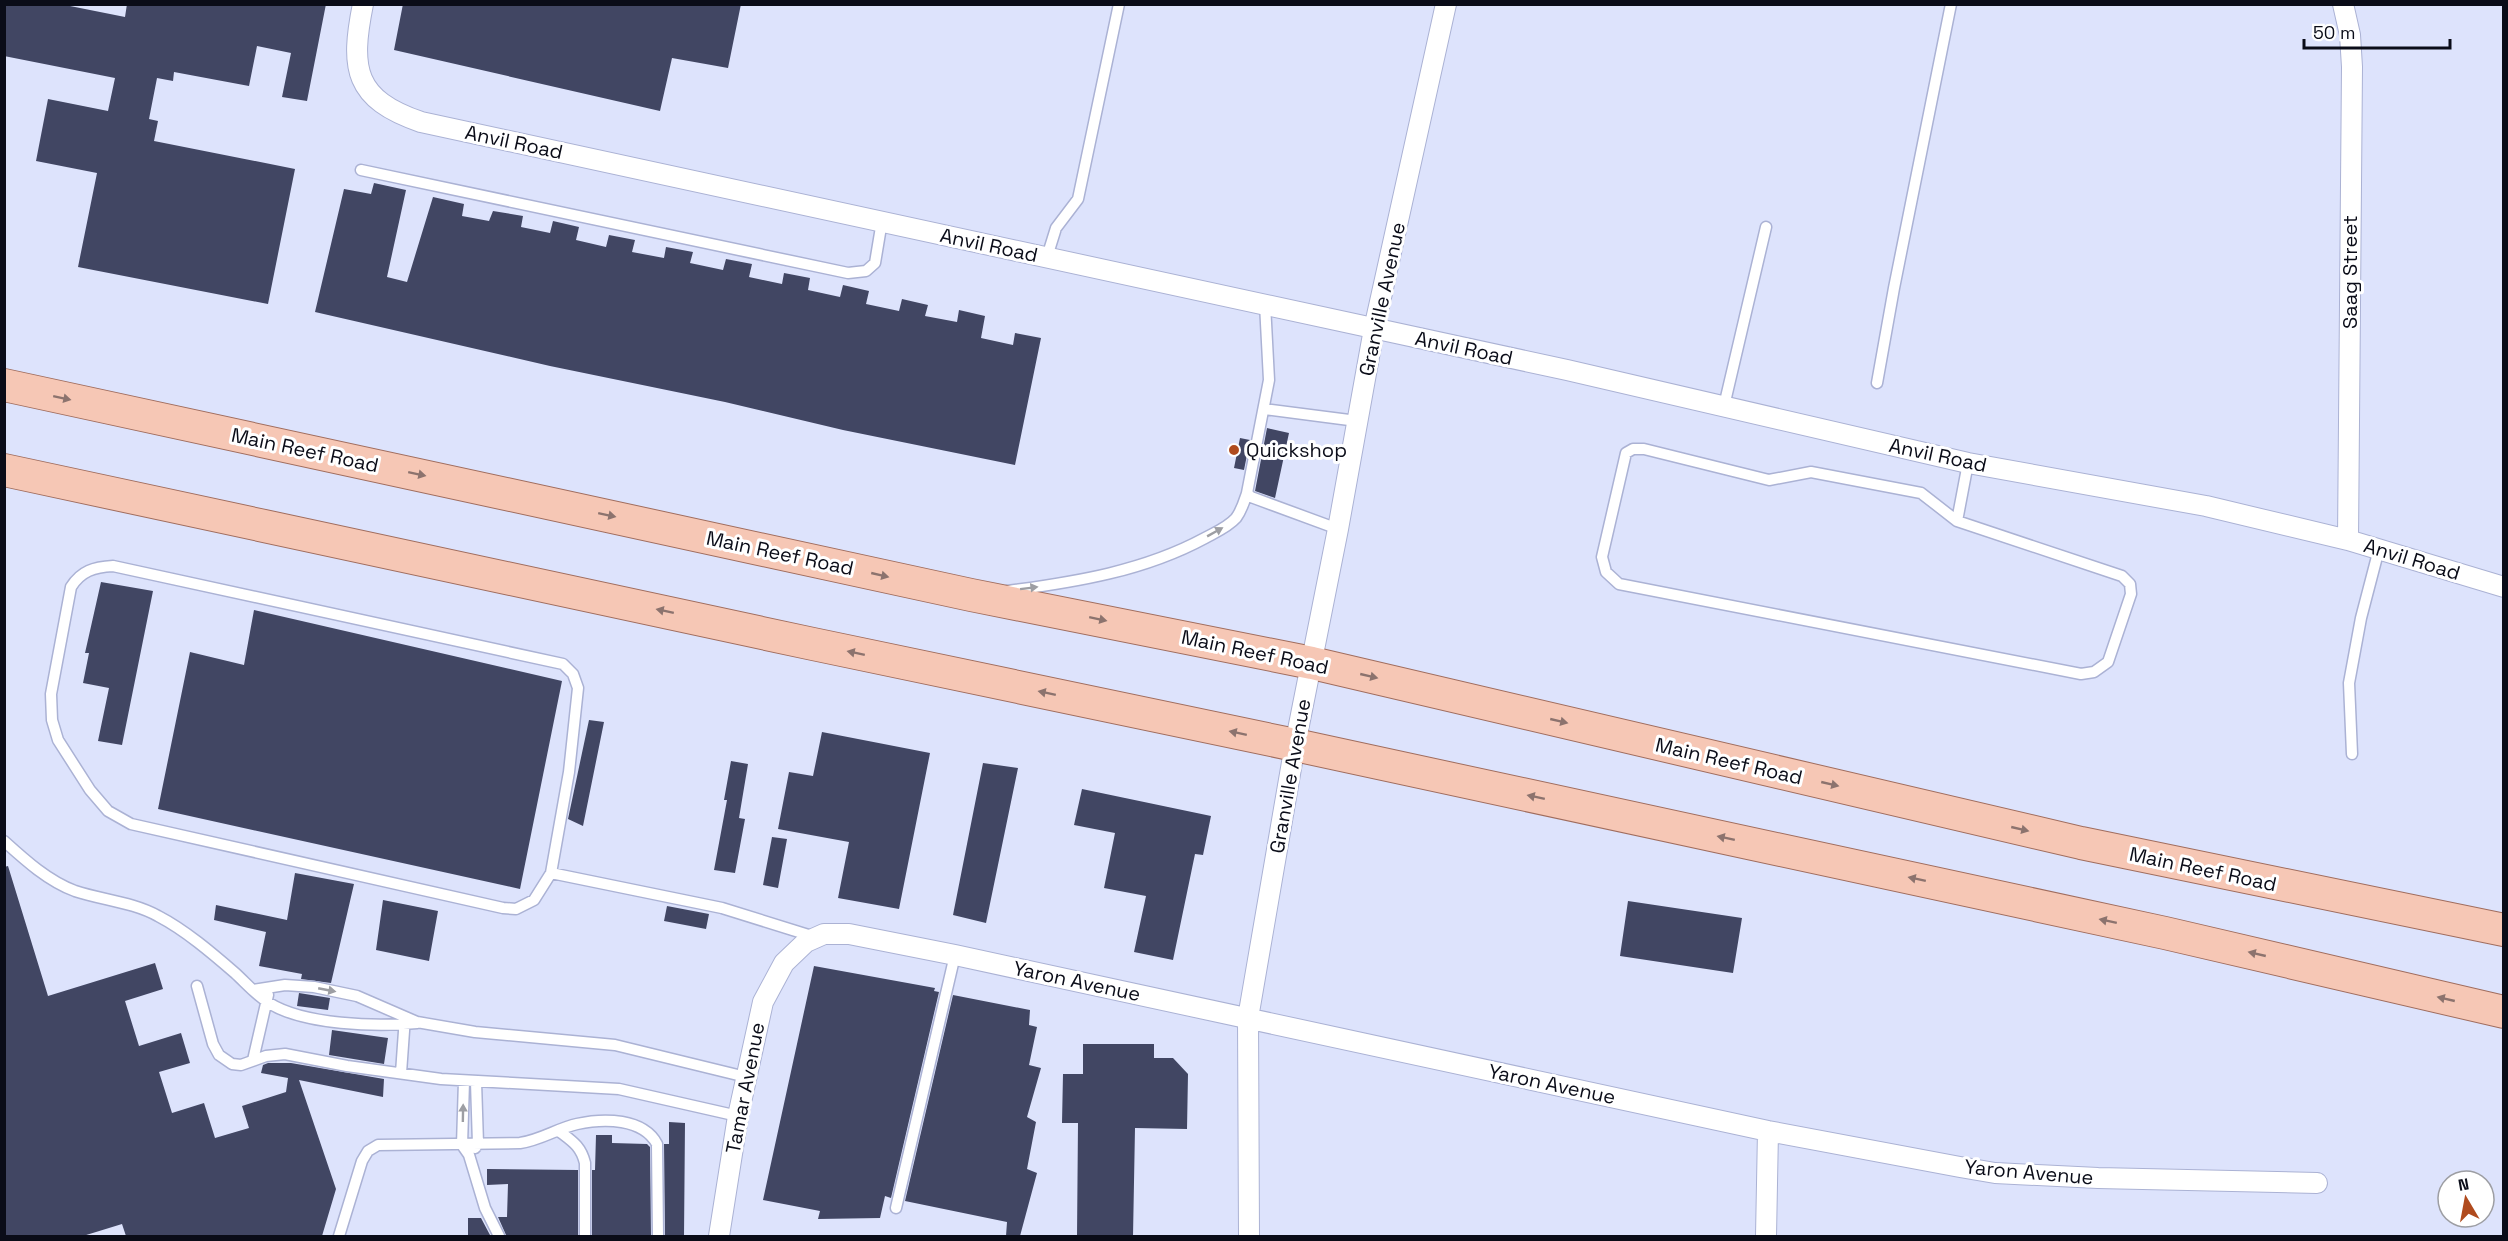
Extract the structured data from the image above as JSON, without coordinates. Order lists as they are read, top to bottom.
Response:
{
  "streets": {
    "main road": ["Main Reef Road"],
    "street": [
      "Anvil Road",
      "Saag Street",
      "Granville Avenue",
      "Yaron Avenue",
      "Tamar Avenue"
    ]
  },
  "crossings": [
    ["Anvil Road", "Saag Street"],
    ["Anvil Road", "Granville Avenue"],
    ["Granville Avenue", "Main Reef Road"],
    ["Granville Avenue", "Yaron Avenue"],
    ["Yaron Avenue", "Tamar Avenue"]
  ],
  "places": ["Quickshop"],
  "scale_bar": "50 m",
  "north": "top"
}
